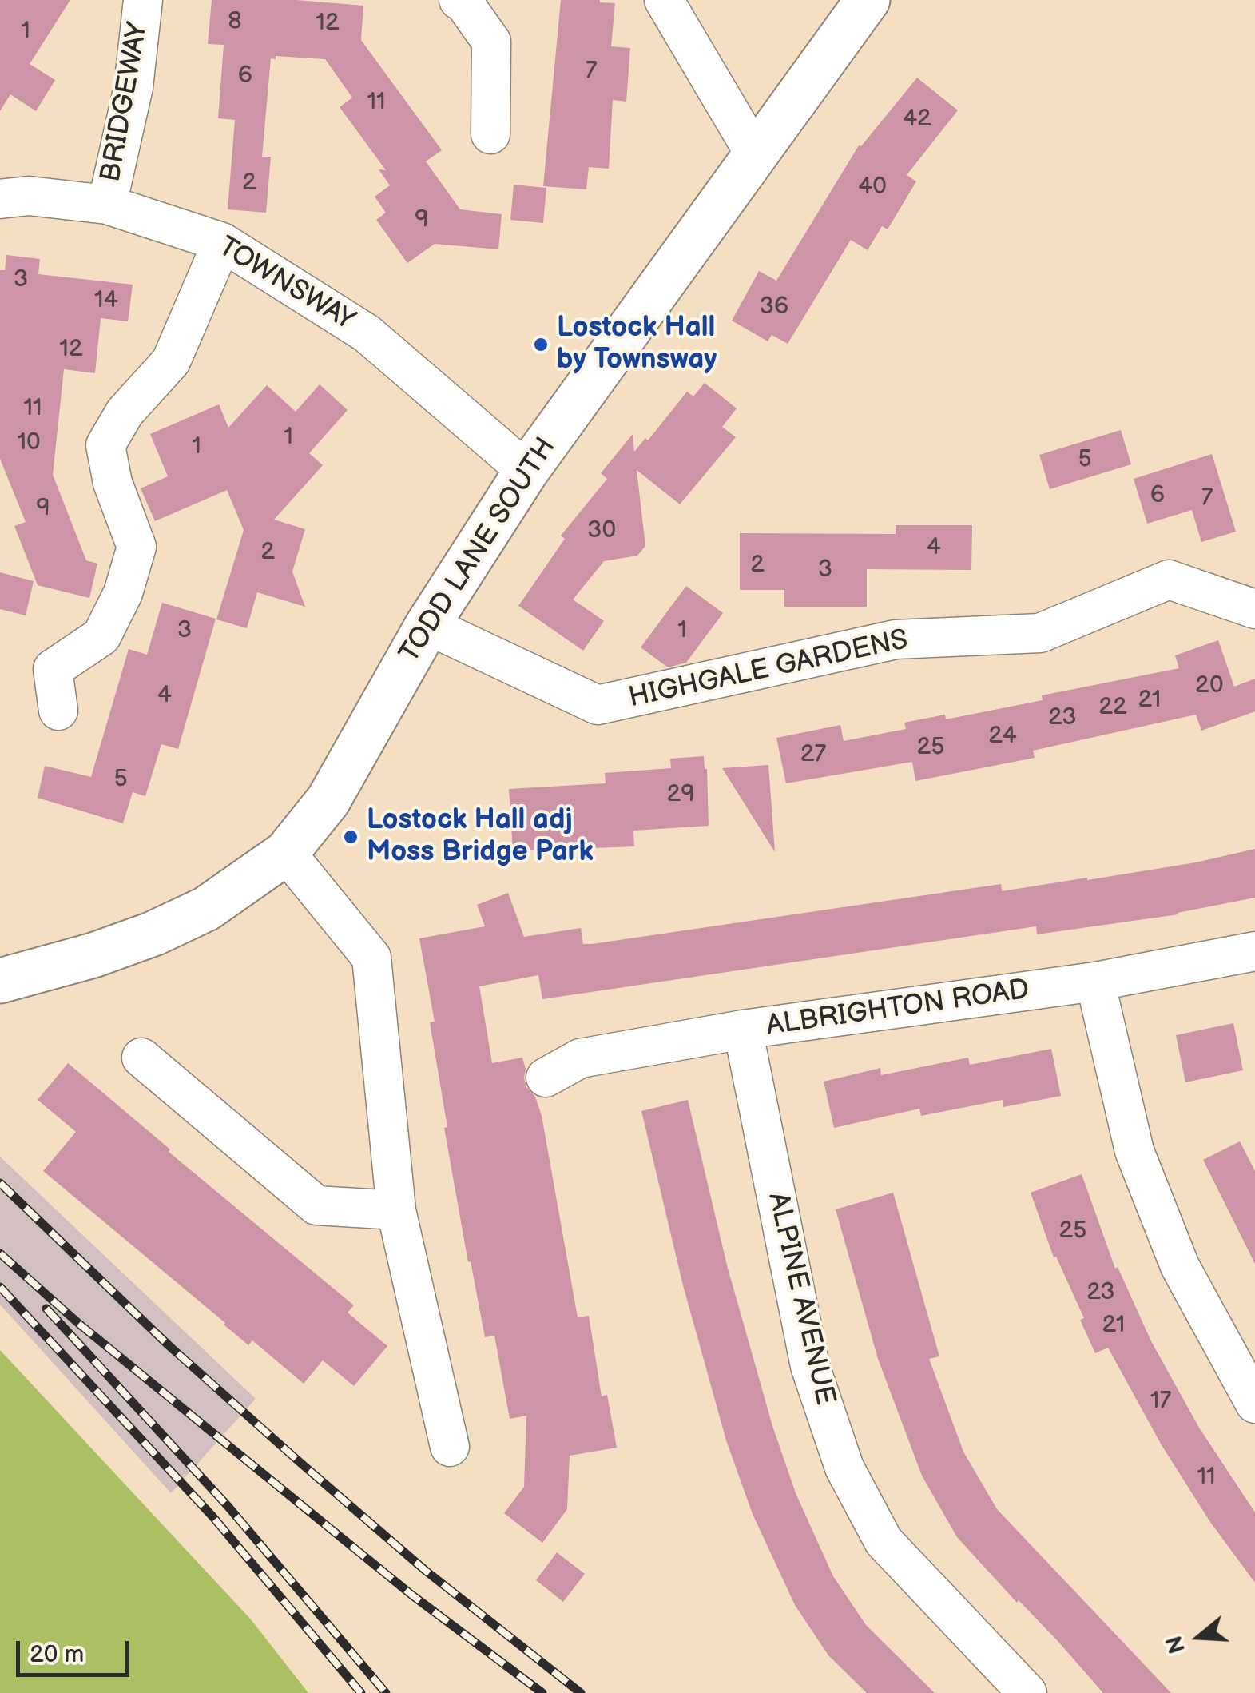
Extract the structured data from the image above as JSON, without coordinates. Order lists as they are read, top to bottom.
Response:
{
  "streets": {
    "street": [
      "BRIDGEWAY",
      "TOWNSWAY",
      "TODD LANE SOUTH",
      "HIGHGALE GARDENS",
      "ALBRIGHTON ROAD",
      "ALPINE AVENUE"
    ]
  },
  "crossings": [
    ["BRIDGEWAY", "TOWNSWAY"],
    ["TOWNSWAY", "TODD LANE SOUTH"],
    ["TODD LANE SOUTH", "HIGHGALE GARDENS"],
    ["ALBRIGHTON ROAD", "ALPINE AVENUE"]
  ],
  "places": ["Lostock Hall by Townsway", "Lostock Hall adj Moss Bridge Park"],
  "house_numbers": [
    "8",
    "12",
    "1",
    "7",
    "6",
    "11",
    "42",
    "2",
    "40",
    "9",
    "3",
    "14",
    "36",
    "12",
    "11",
    "1",
    "10",
    "1",
    "5",
    "6",
    "7",
    "9",
    "30",
    "4",
    "2",
    "2",
    "3",
    "3",
    "1",
    "20",
    "4",
    "21",
    "22",
    "23",
    "24",
    "25",
    "27",
    "5",
    "29",
    "25",
    "23",
    "21",
    "17",
    "11"
  ],
  "scale_bar": "20 m",
  "north": "left"
}
